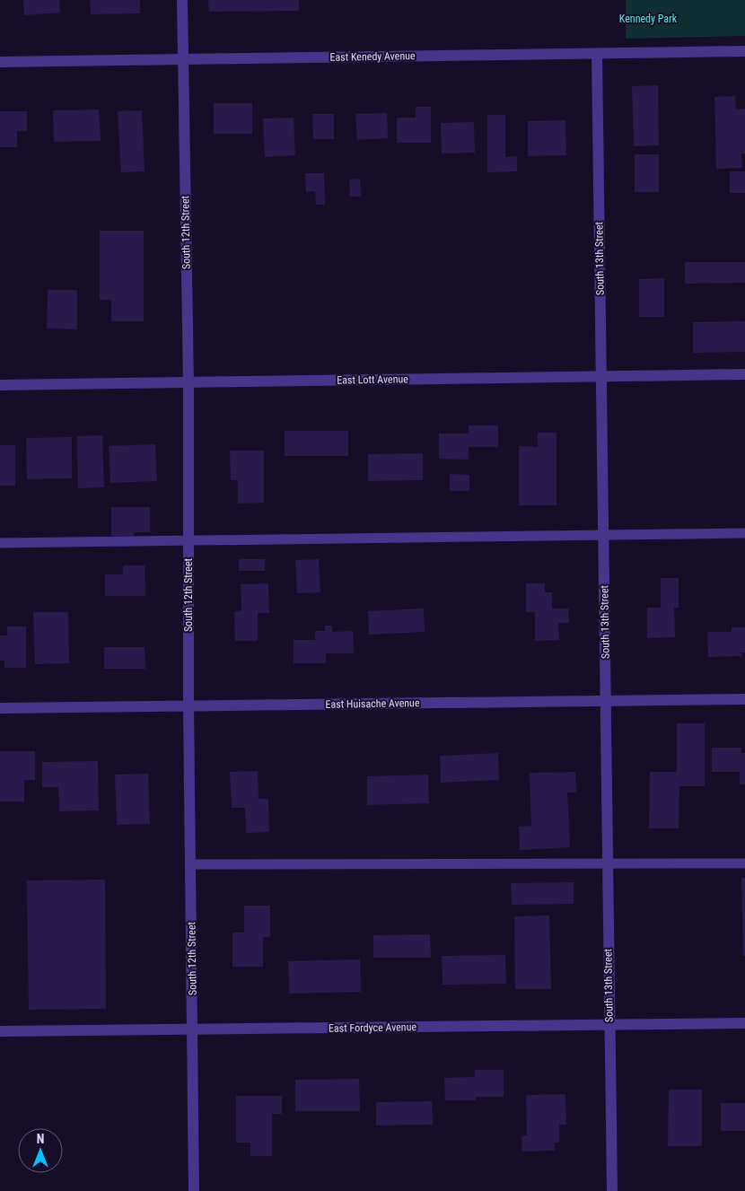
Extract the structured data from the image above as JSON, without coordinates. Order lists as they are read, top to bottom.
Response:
{
  "streets": {
    "street": [
      "East Kenedy Avenue",
      "South 12th Street",
      "South 13th Street",
      "East Lott Avenue",
      "East Huisache Avenue",
      "East Fordyce Avenue"
    ]
  },
  "crossings": [
    ["East Kenedy Avenue", "South 12th Street"],
    ["East Kenedy Avenue", "South 13th Street"],
    ["South 12th Street", "East Lott Avenue"],
    ["South 12th Street", "East Huisache Avenue"],
    ["South 12th Street", "East Fordyce Avenue"],
    ["South 13th Street", "East Lott Avenue"],
    ["South 13th Street", "East Huisache Avenue"],
    ["South 13th Street", "East Fordyce Avenue"]
  ],
  "parks": ["Kennedy Park"],
  "north": "top"
}
